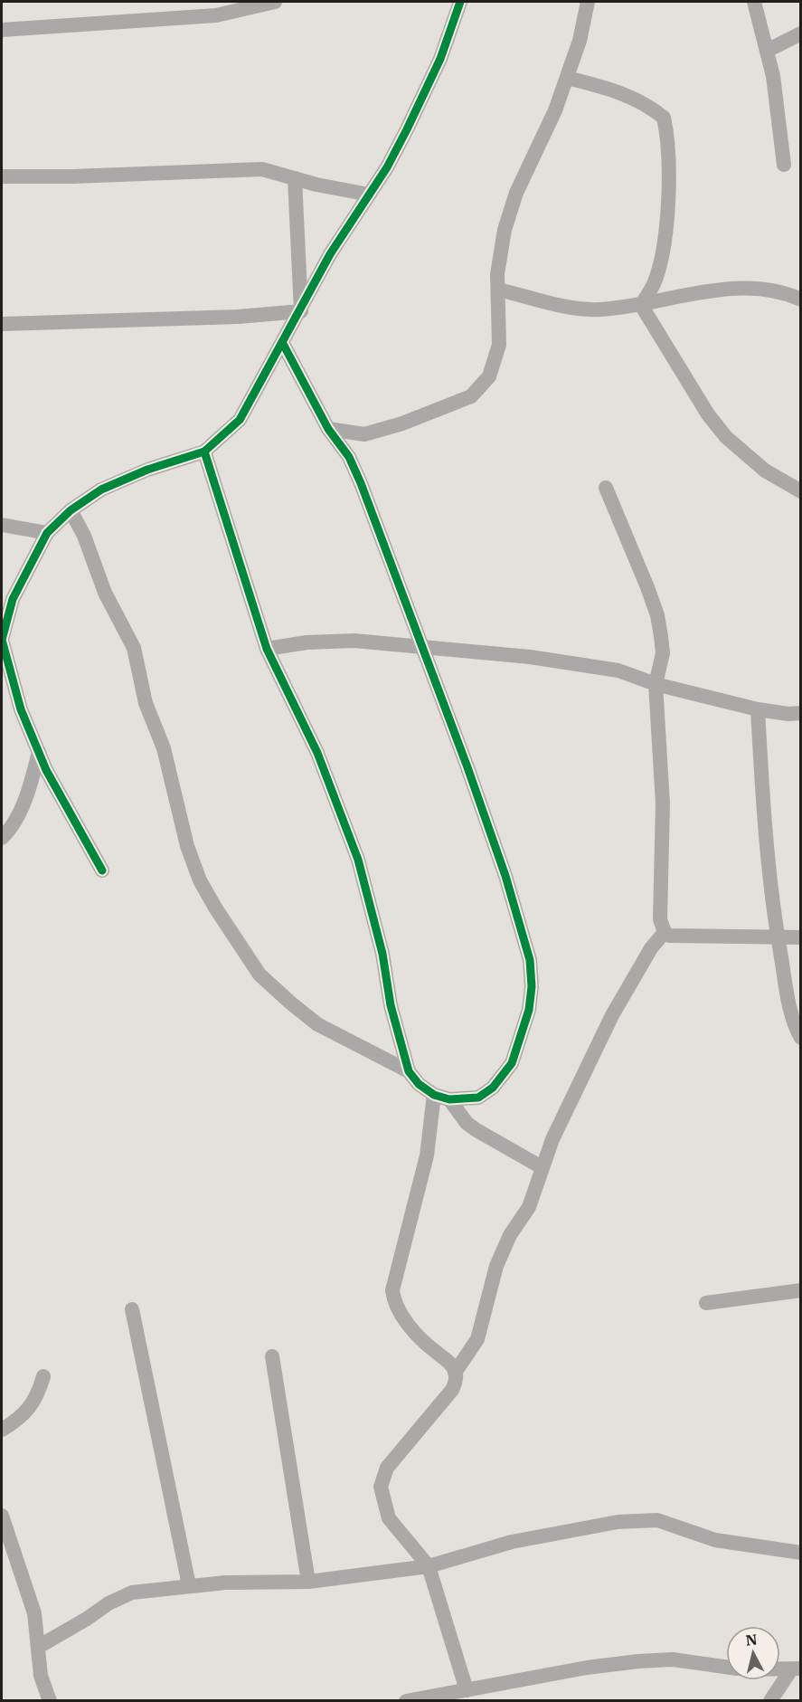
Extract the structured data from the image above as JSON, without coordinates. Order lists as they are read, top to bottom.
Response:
{
  "north": "top"
}
